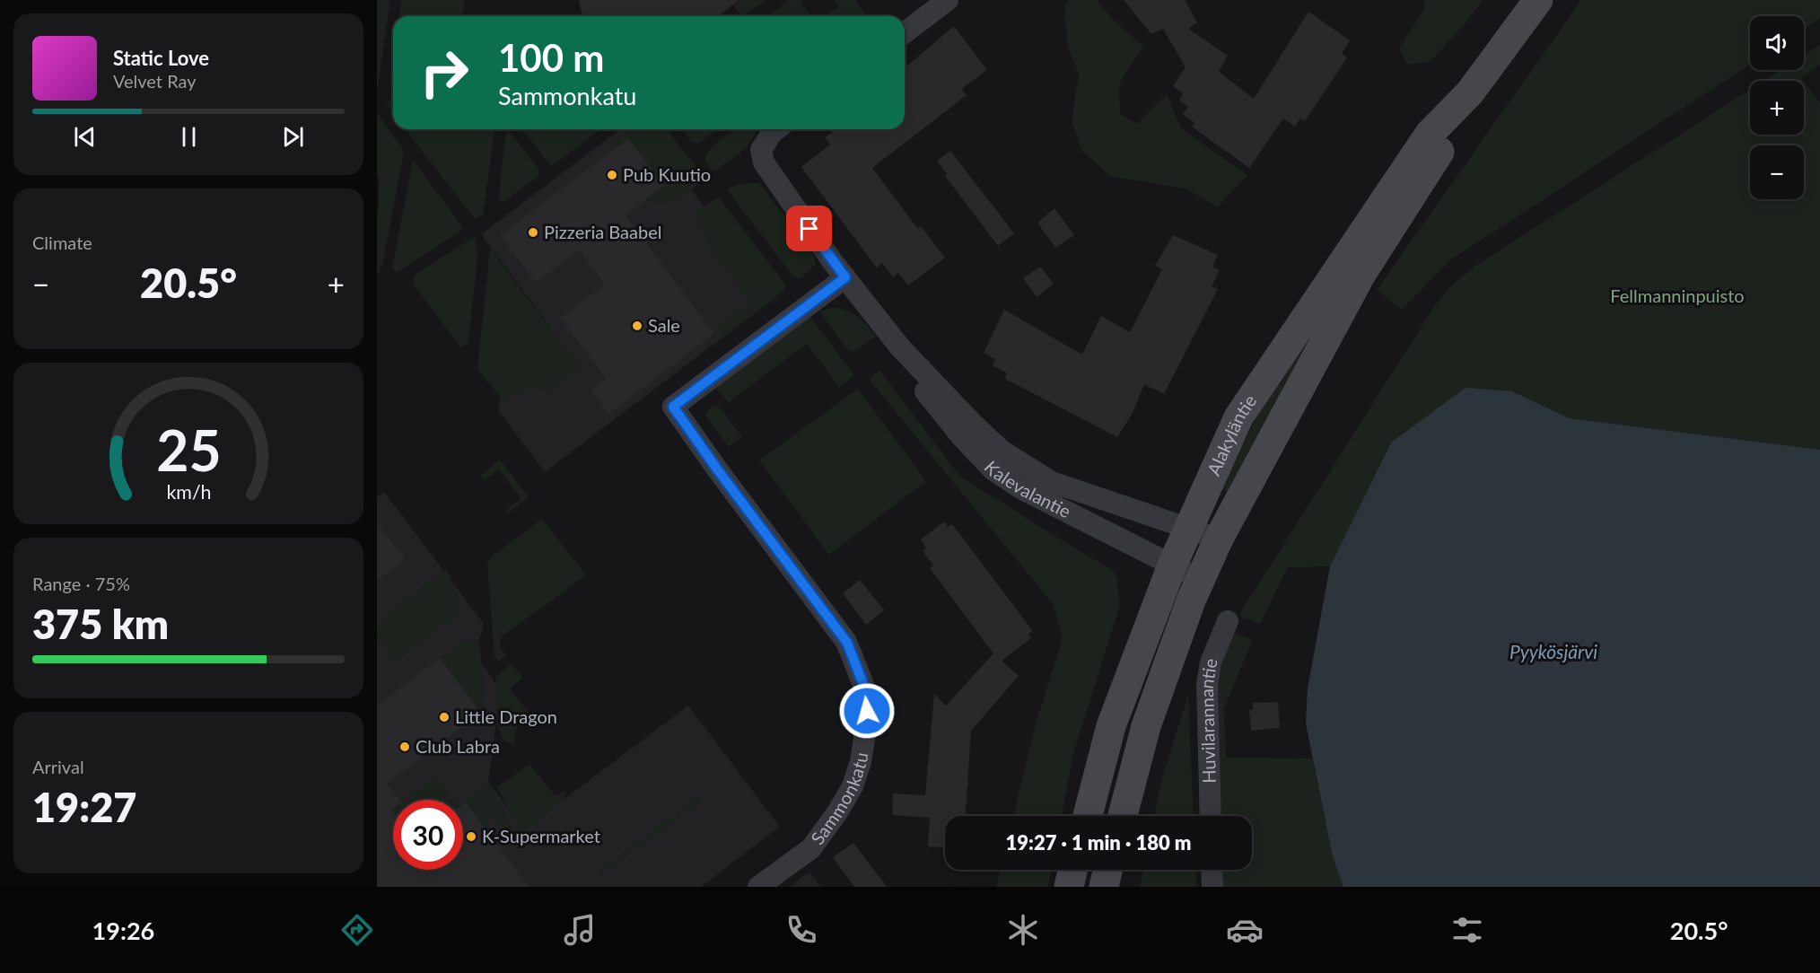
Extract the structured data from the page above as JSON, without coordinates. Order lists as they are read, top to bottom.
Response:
{
  "streets": {
    "main road": ["Alakyläntie"],
    "street": ["Kalevalantie", "Huvilarannantie", "Sammonkatu"]
  },
  "crossings": [
    ["Alakyläntie", "Kalevalantie"],
    ["Kalevalantie", "Sammonkatu"]
  ],
  "water": ["Pyykösjärvi"],
  "parks": ["Fellmanninpuisto"],
  "places": [
    "Pub Kuutio",
    "Pizzeria Baabel",
    "Sale",
    "Little Dragon",
    "Club Labra",
    "K-Supermarket"
  ],
  "page": {
    "map_buttons": ["+", "−"],
    "turn": ["100 m", "Sammonkatu"],
    "song": ["Static Love", "Velvet Ray"],
    "tile": [
      "Climate",
      ["Range · 75%", "375 km"],
      ["Arrival", "19:27"]
    ],
    "heat": ["−", "20.5°", "+"],
    "limit": "30",
    "trip": "19:27 · 1 min · 180 m",
    "tabs": ["19:26", "20.5°"],
    "gauge": ["25", "km/h"]
  }
}
